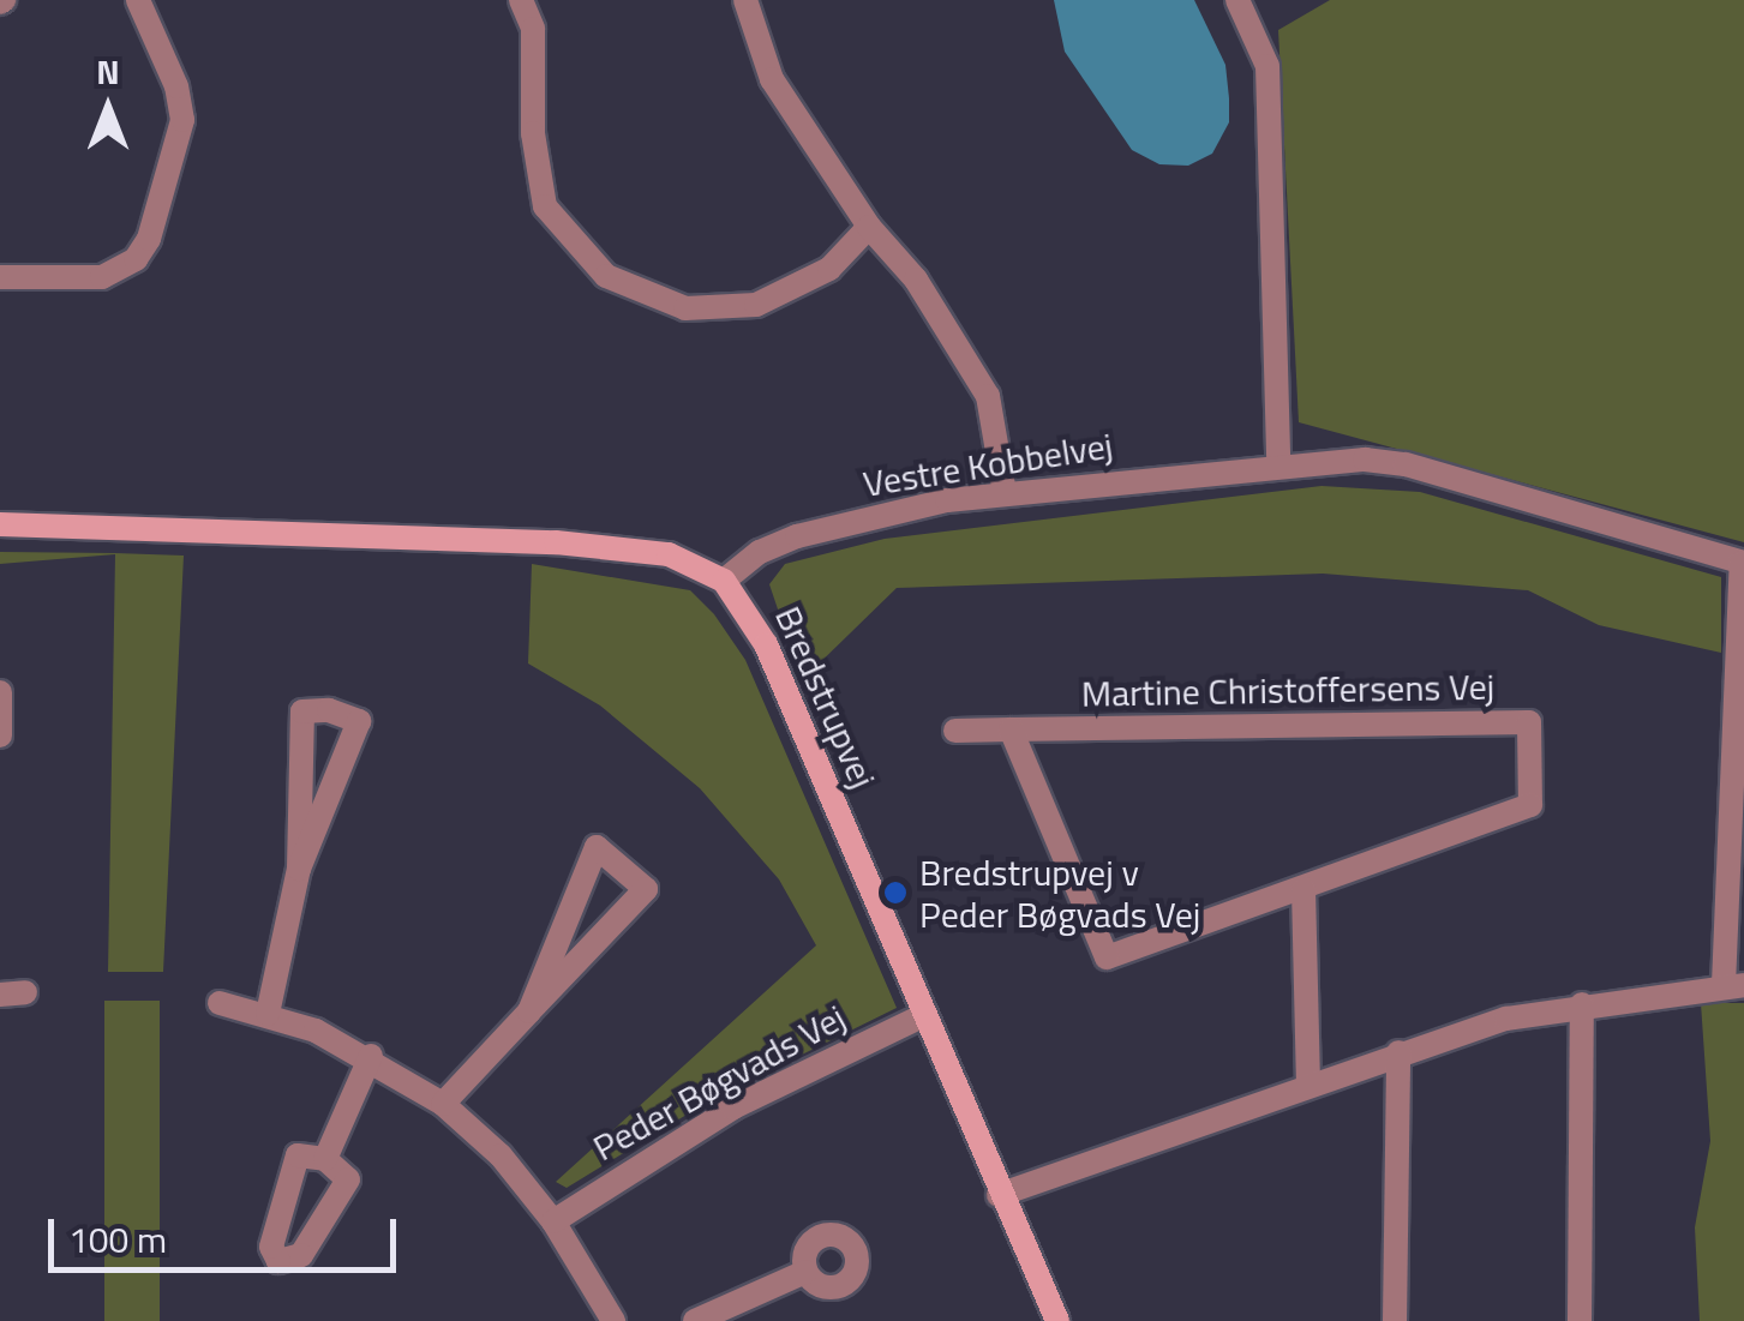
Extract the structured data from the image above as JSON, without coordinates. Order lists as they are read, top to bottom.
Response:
{
  "streets": {
    "street": [
      "Vestre Kobbelvej",
      "Martine Christoffersens Vej",
      "Bredstrupvej",
      "Peder Bøgvads Vej"
    ]
  },
  "crossings": [
    ["Vestre Kobbelvej", "Bredstrupvej"],
    ["Bredstrupvej", "Peder Bøgvads Vej"]
  ],
  "places": ["Bredstrupvej v Peder Bøgvads Vej"],
  "scale_bar": "100 m",
  "north": "top"
}
